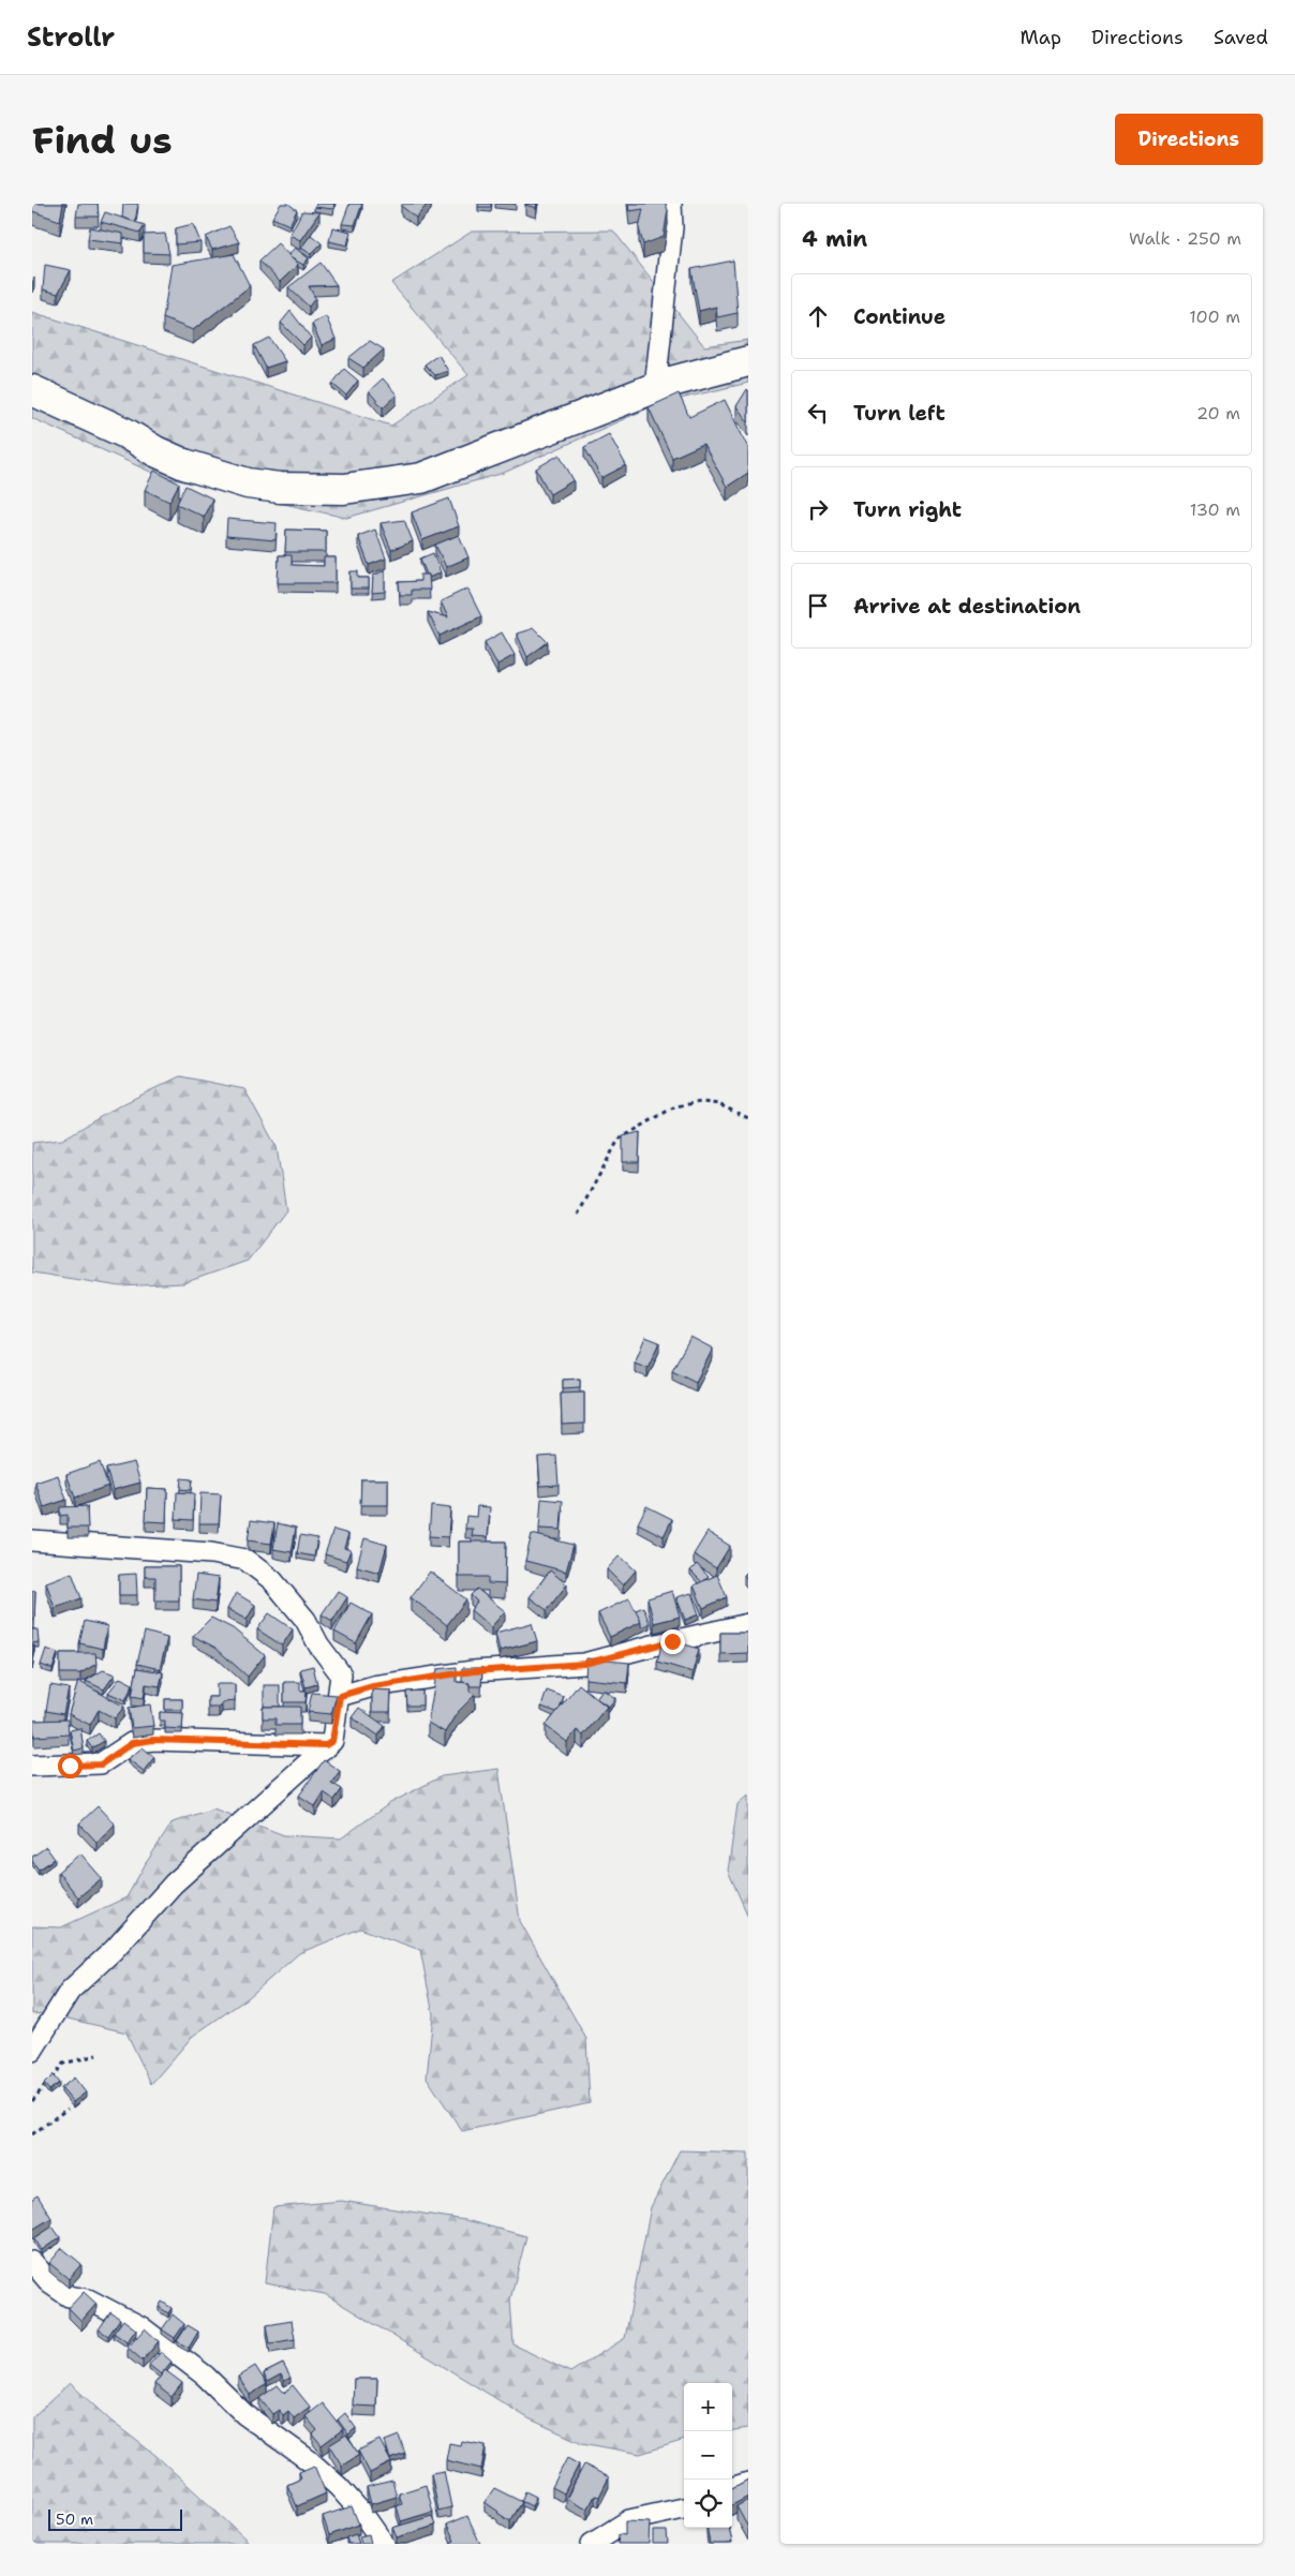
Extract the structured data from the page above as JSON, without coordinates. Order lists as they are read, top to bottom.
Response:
{
  "scale_bar": "50 m",
  "page": {
    "header": "Strollr",
    "nav": ["Map", "Directions", "Saved"],
    "buttons": "Directions",
    "title": "Find us",
    "heading": ["4 min", "Walk · 250 m"],
    "list": [
      ["Continue", "100 m"],
      ["Turn left", "20 m"],
      ["Turn right", "130 m"],
      "Arrive at destination"
    ],
    "map_buttons": ["+", "−"],
    "scale": "50 m"
  }
}
